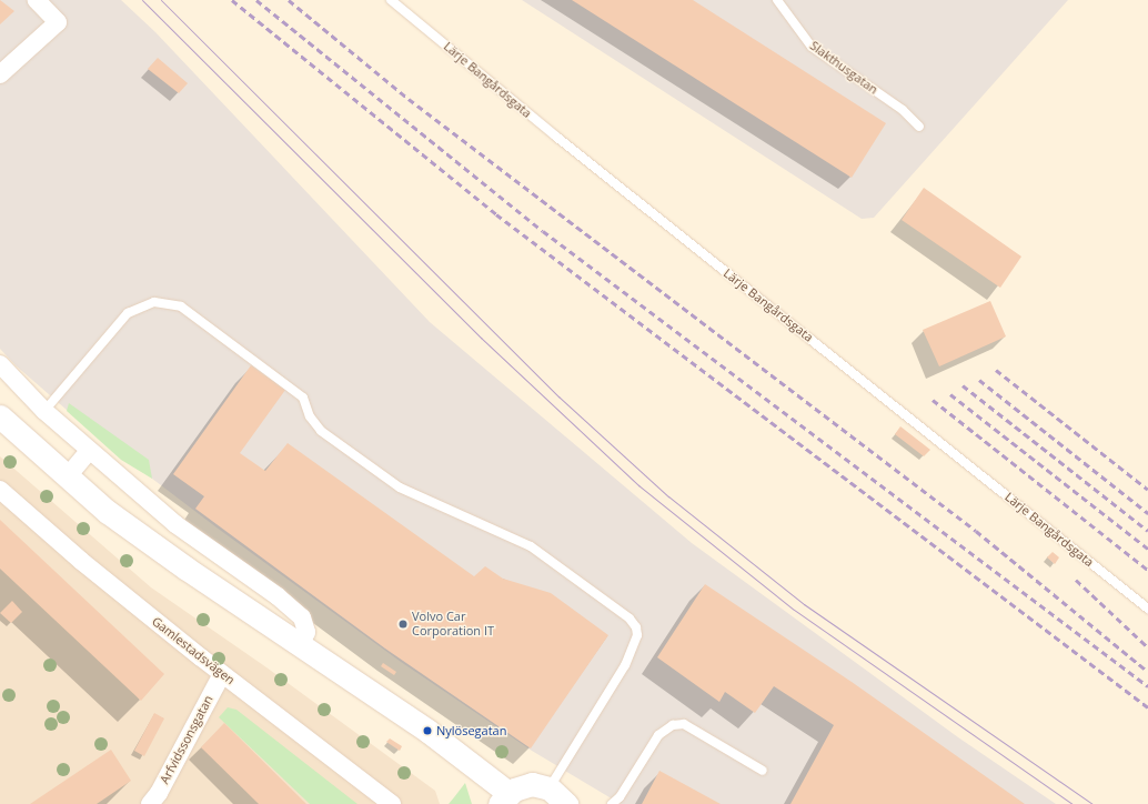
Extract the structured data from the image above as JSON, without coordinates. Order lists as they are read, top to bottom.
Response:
{
  "streets": {
    "street": ["Gamlestadsvägen", "Arfvidssonsgatan"],
    "lane": ["Slakthusgatan", "Lärje Bangårdsgata"]
  },
  "crossings": [
    ["Gamlestadsvägen", "Arfvidssonsgatan"]
  ],
  "places": ["Volvo Car Corporation IT", "Nylösegatan"]
}
